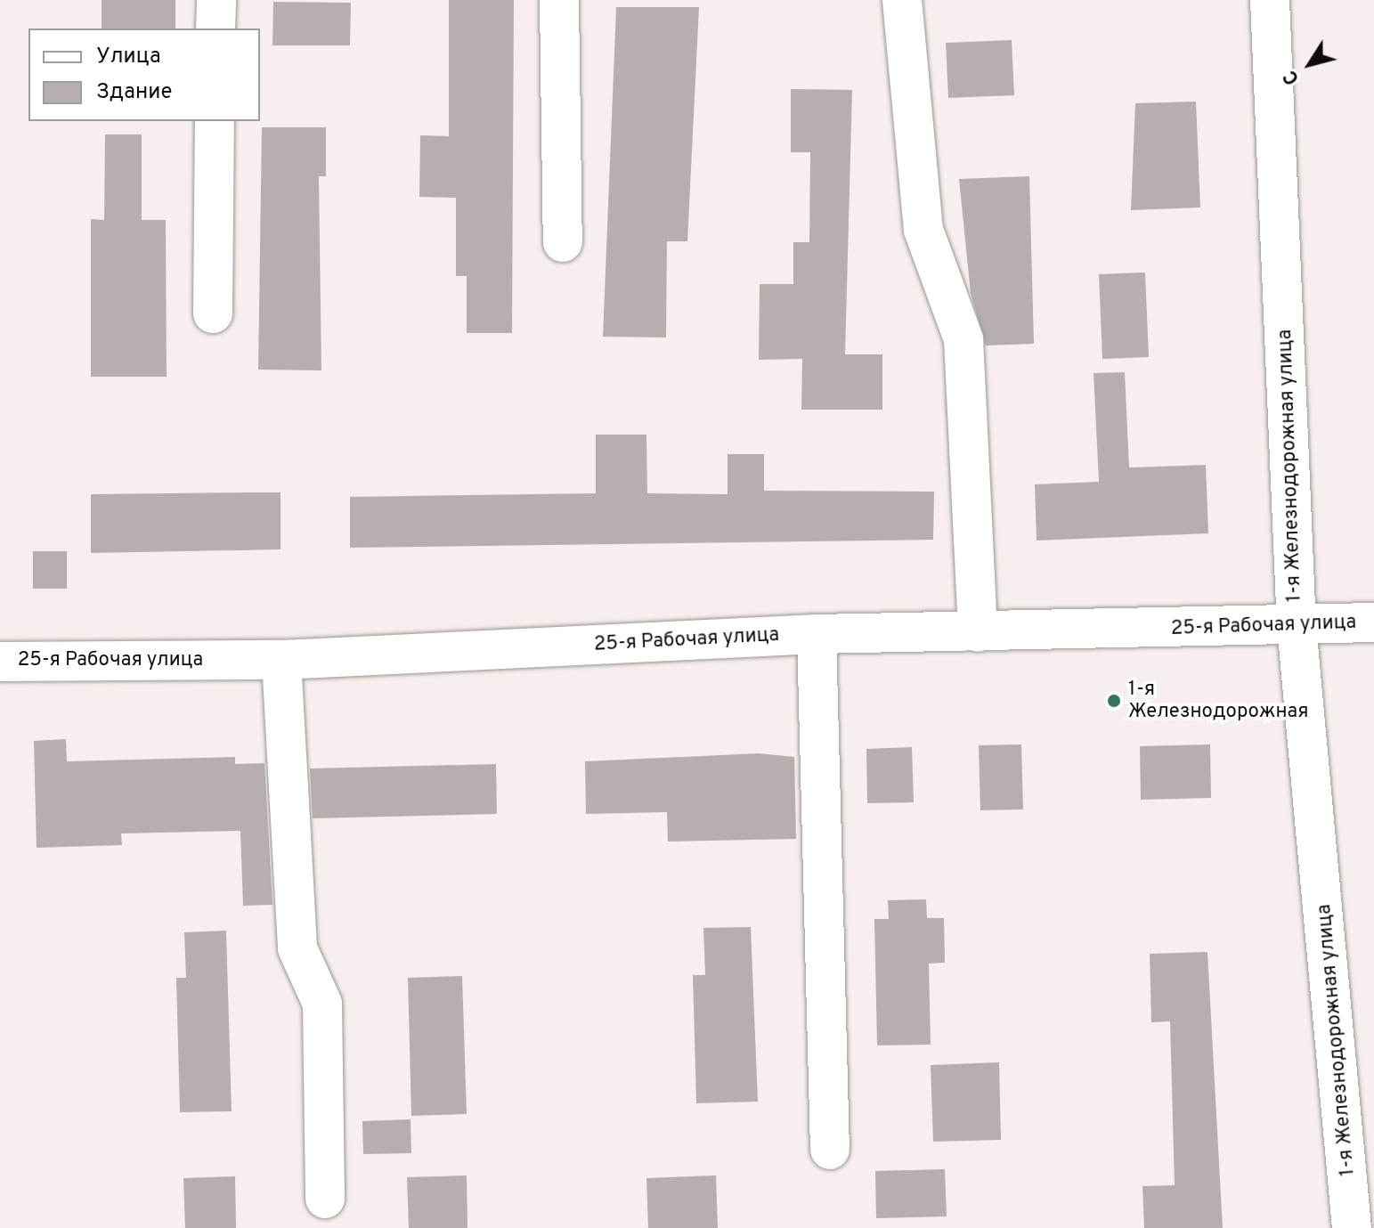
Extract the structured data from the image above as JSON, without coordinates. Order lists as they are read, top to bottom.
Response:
{
  "streets": {
    "street": ["1-я Железнодорожная улица", "25-я Рабочая улица"]
  },
  "crossings": [
    ["1-я Железнодорожная улица", "25-я Рабочая улица"]
  ],
  "places": ["1-я Железнодорожная"],
  "legend": ["Улица", "Здание"],
  "north": "bottom left"
}
